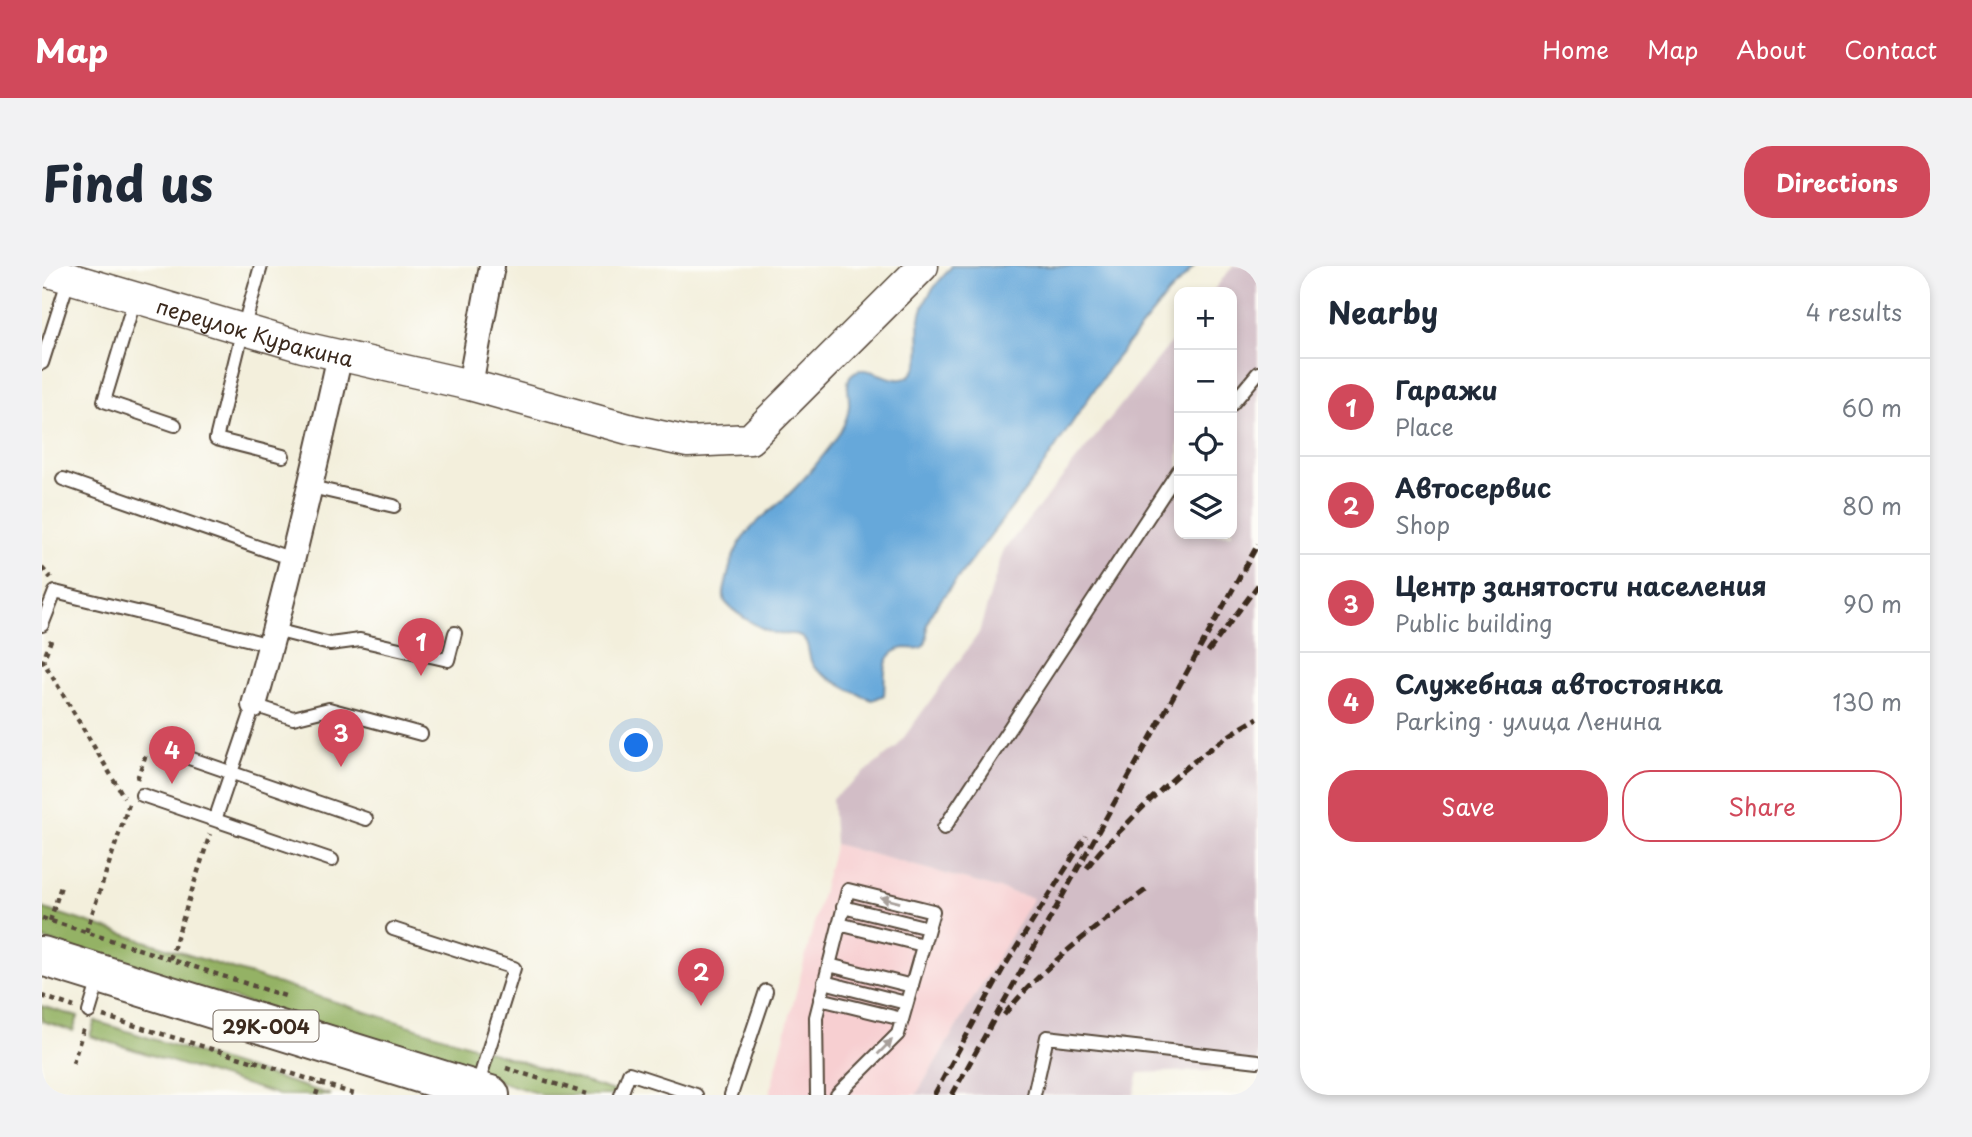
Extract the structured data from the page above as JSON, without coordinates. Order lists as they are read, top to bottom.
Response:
{
  "streets": {
    "main road": ["29К-004"],
    "street": ["переулок Куракина"]
  },
  "page": {
    "header": "Map",
    "nav": [
      "Home",
      "Map",
      "About",
      "Contact"
    ],
    "title": "Find us",
    "buttons": [
      "Directions",
      ["Save", "Share"]
    ],
    "heading": ["Nearby", "4 results"],
    "map_buttons": ["+", "−"],
    "list": [
      {
        "mark": "1",
        "name": "Гаражи",
        "note": "Place",
        "value": "60 m"
      },
      {
        "mark": "2",
        "name": "Автосервис",
        "note": "Shop",
        "value": "80 m"
      },
      {
        "mark": "3",
        "name": "Центр занятости населения",
        "note": "Public building",
        "value": "90 m"
      },
      {
        "mark": "4",
        "name": "Служебная автостоянка",
        "note": "Parking · улица Ленина",
        "value": "130 m"
      }
    ],
    "pins": [
      "1",
      "3",
      "4",
      "2"
    ]
  }
}
